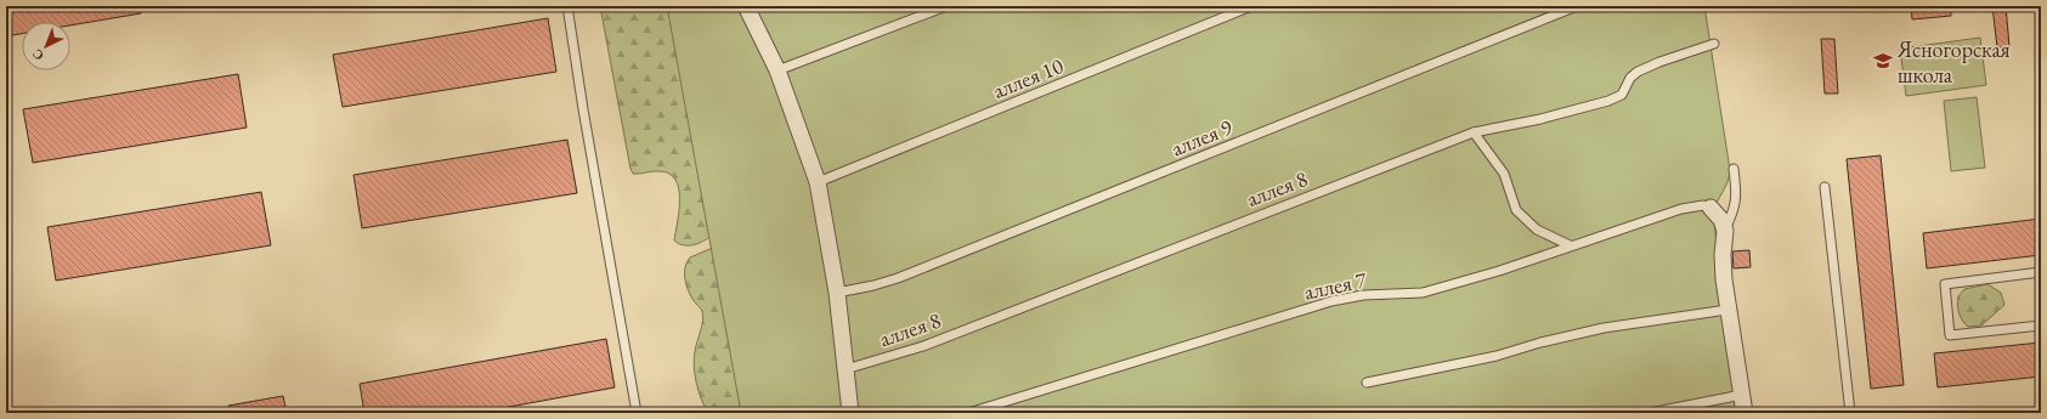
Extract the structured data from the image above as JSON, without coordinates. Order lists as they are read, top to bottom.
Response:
{
  "streets": {
    "lane": [
      "аллея 10",
      "аллея 9",
      "аллея 8",
      "аллея 7"
    ]
  },
  "places": {
    "school or university": ["Ясногорская школа"]
  },
  "north": "bottom left"
}
